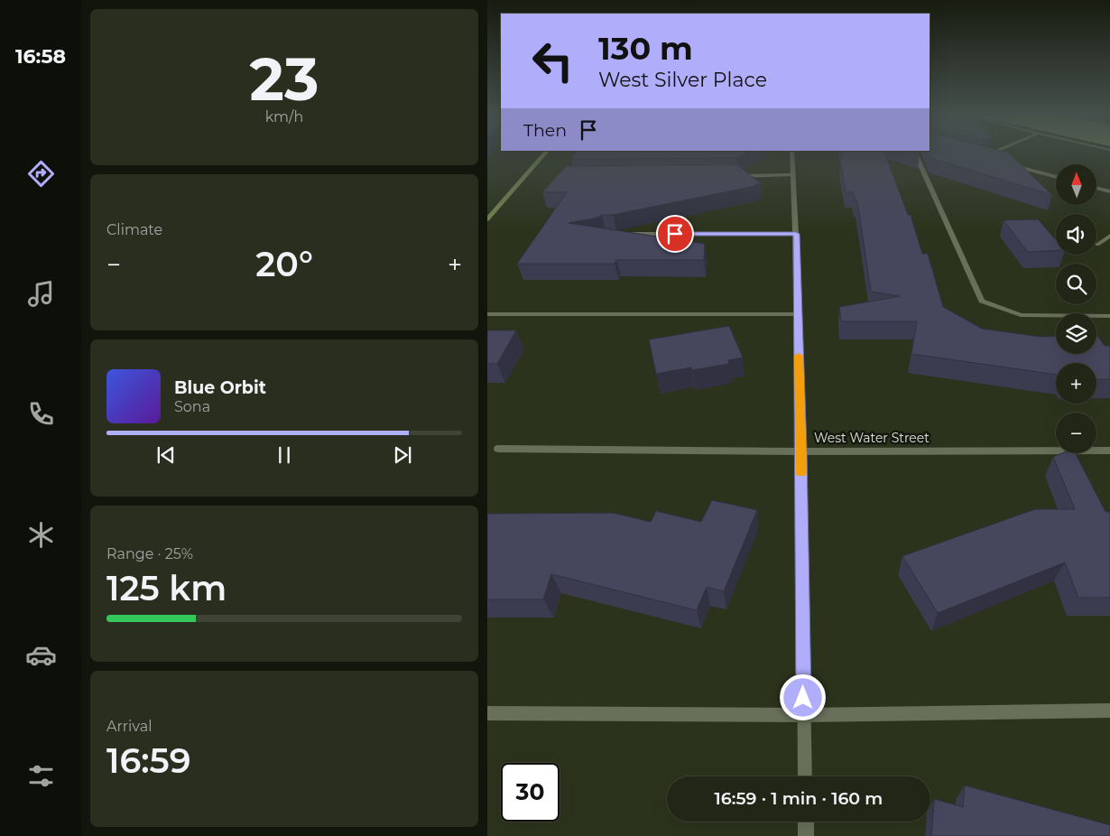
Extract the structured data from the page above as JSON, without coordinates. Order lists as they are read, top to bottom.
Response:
{
  "streets": {
    "street": ["West Water Street"]
  },
  "north": "top",
  "page": {
    "tabs": "16:58",
    "tile": [
      ["23", "km/h"],
      "Climate",
      ["Range · 25%", "125 km"],
      ["Arrival", "16:59"]
    ],
    "turn": ["130 m", "West Silver Place"],
    "then": "Then",
    "map_buttons": ["+", "−"],
    "heat": ["−", "20°", "+"],
    "song": ["Blue Orbit", "Sona"],
    "limit": "30",
    "trip": "16:59 · 1 min · 160 m"
  }
}
